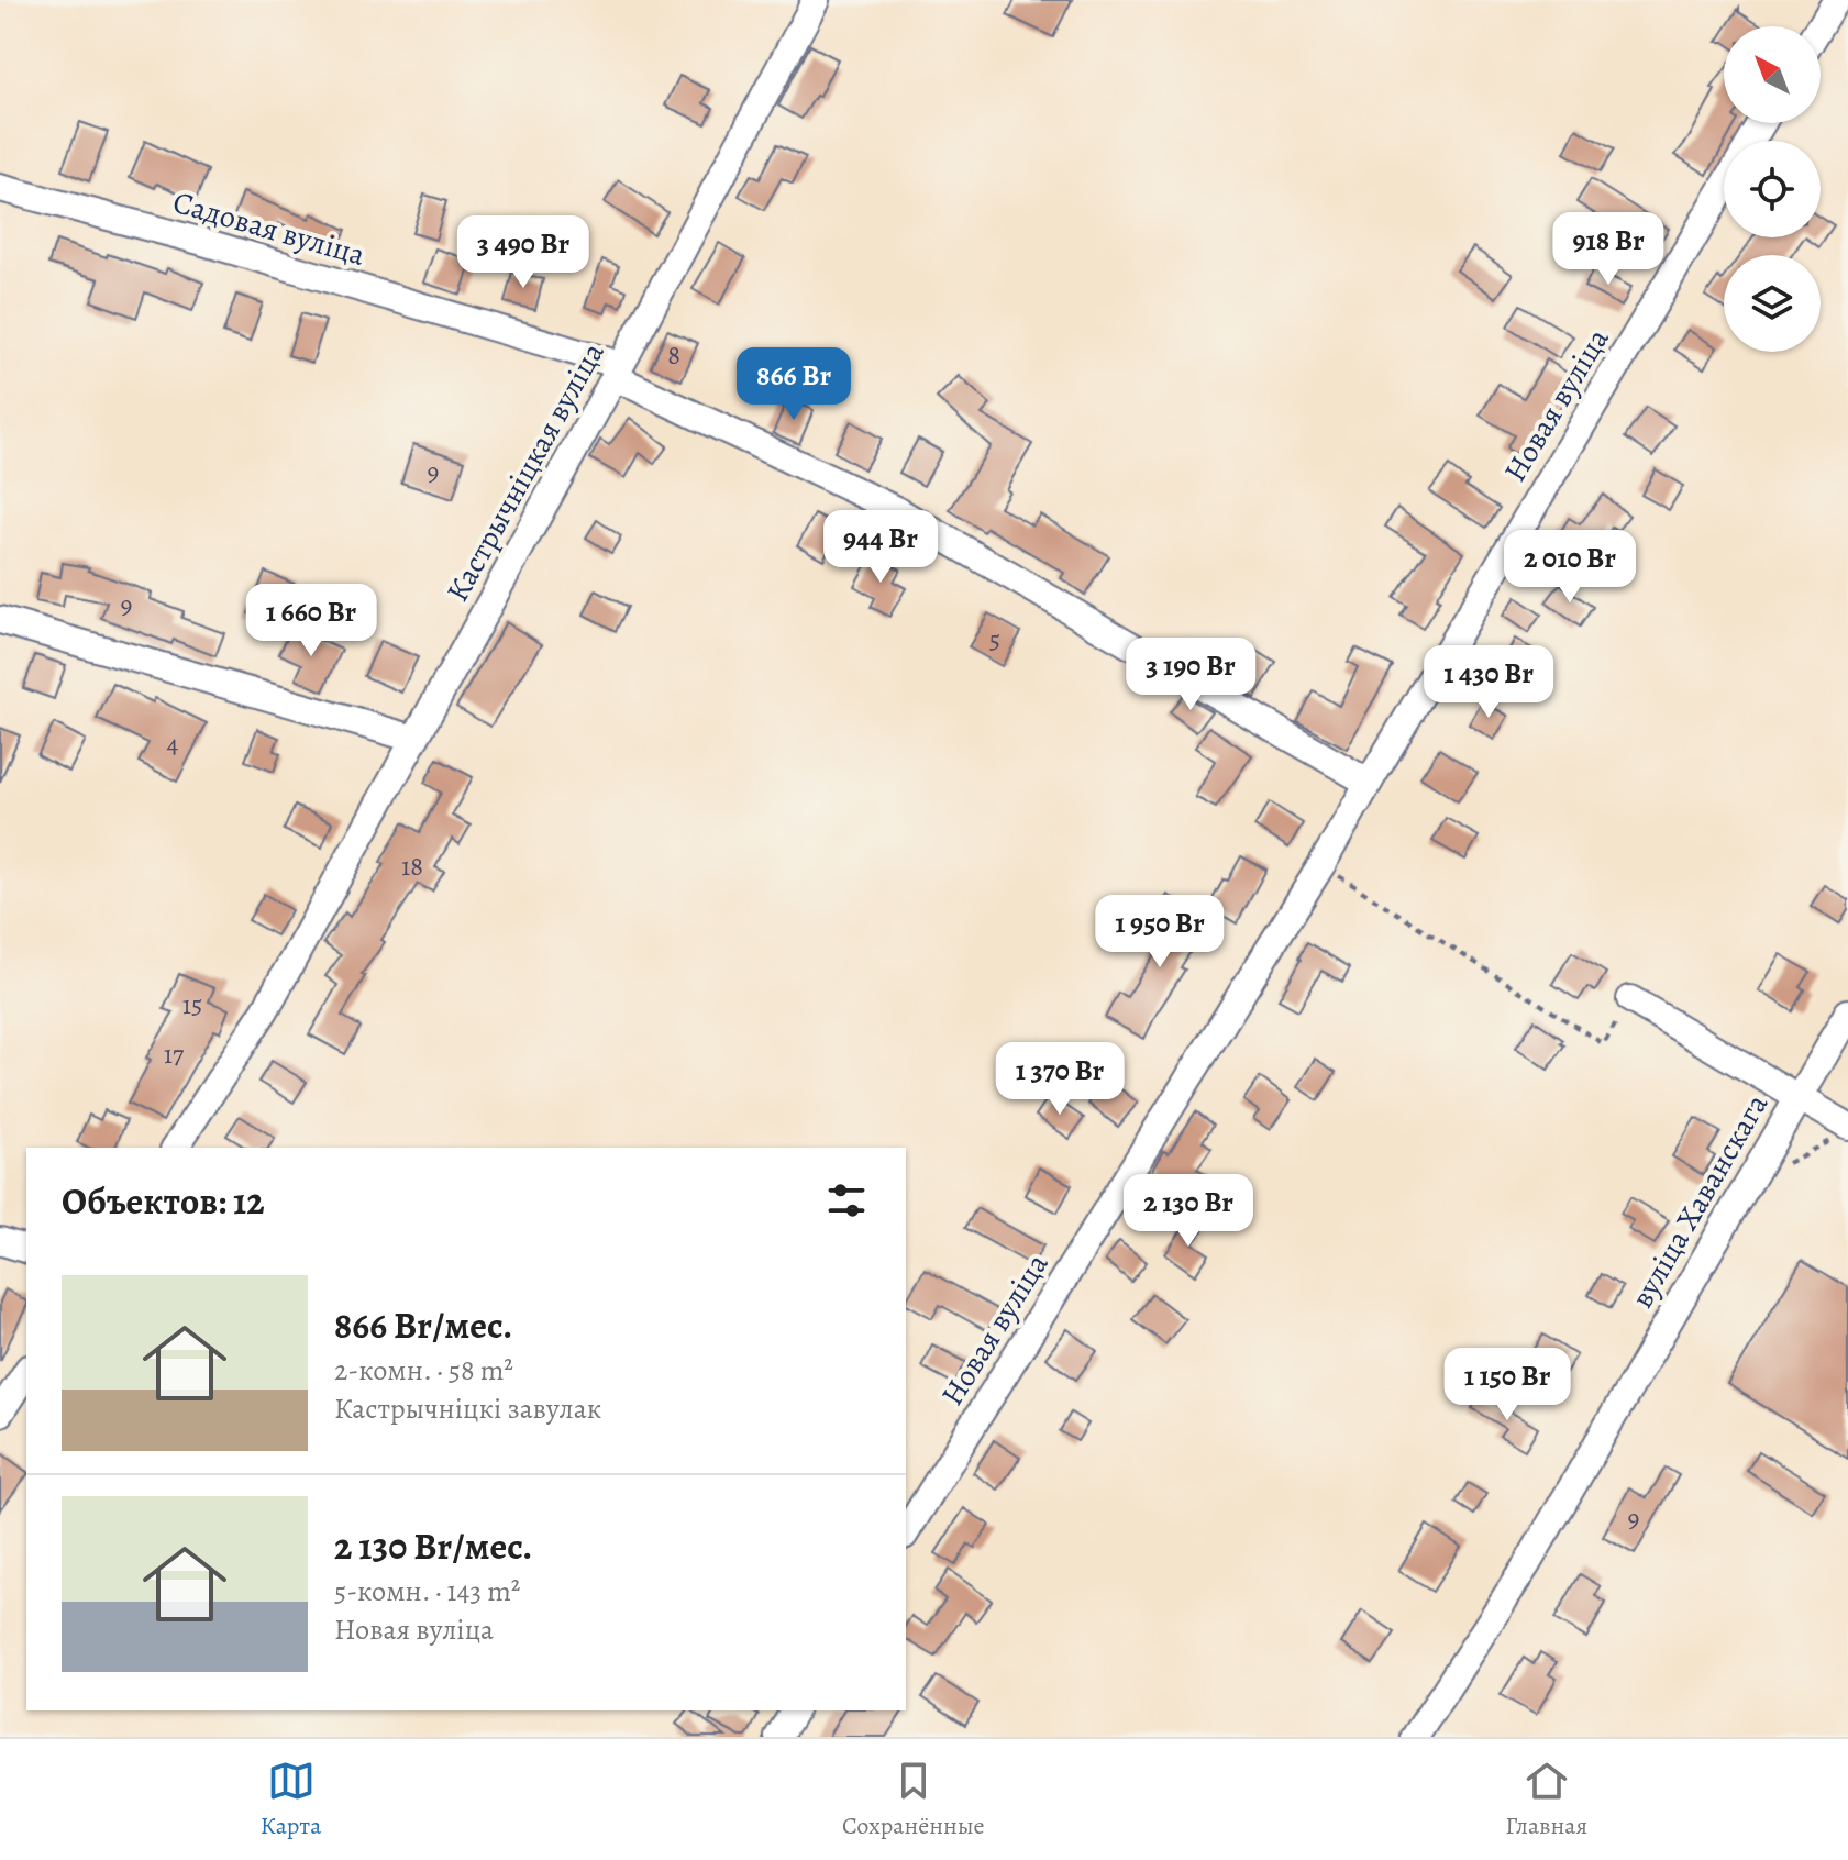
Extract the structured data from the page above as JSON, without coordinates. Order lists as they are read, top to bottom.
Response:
{
  "streets": {
    "street": [
      "Садовая вуліца",
      "Новая вуліца",
      "Кастрычніцкая вуліца",
      "вуліца Хаванскага"
    ]
  },
  "crossings": [
    ["Садовая вуліца", "Новая вуліца"],
    ["Садовая вуліца", "Кастрычніцкая вуліца"]
  ],
  "house_numbers": [
    "8",
    "9",
    "9",
    "5",
    "4",
    "18",
    "15",
    "17",
    "9"
  ],
  "north": "top left",
  "page": {
    "price": [
      "918 Br",
      "3 490 Br",
      "866 Br",
      "944 Br",
      "2 010 Br",
      "1 660 Br",
      "3 190 Br",
      "1 430 Br",
      "1 950 Br",
      "1 370 Br",
      "2 130 Br",
      "1 150 Br"
    ],
    "heading": "Объектов: 12",
    "list": [
      {
        "name": "866 Br/мес.",
        "note": "2-комн. · 58 m² · Кастрычніцкі завулак"
      },
      {
        "name": "2 130 Br/мес.",
        "note": "5-комн. · 143 m² · Новая вуліца"
      }
    ],
    "tabs": ["Карта", "Сохранённые", "Главная"]
  }
}
